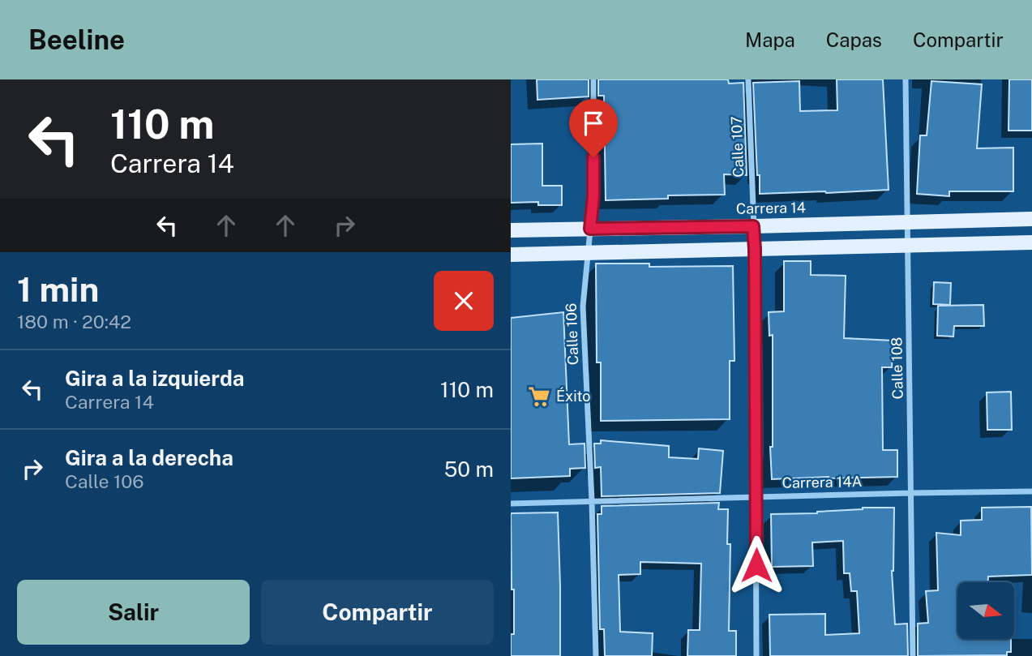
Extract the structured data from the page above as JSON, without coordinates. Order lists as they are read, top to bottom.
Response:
{
  "streets": {
    "main road": ["Carrera 14"],
    "street": [
      "Calle 107",
      "Calle 106",
      "Calle 108",
      "Carrera 14A"
    ]
  },
  "crossings": [
    ["Calle 107", "Carrera 14"],
    ["Calle 107", "Carrera 14A"],
    ["Carrera 14", "Calle 106"],
    ["Carrera 14", "Calle 108"],
    ["Calle 106", "Carrera 14A"],
    ["Calle 108", "Carrera 14A"]
  ],
  "places": {
    "supermarket": ["Éxito"]
  },
  "north": "right",
  "page": {
    "header": "Beeline",
    "nav": ["Mapa", "Capas", "Compartir"],
    "turn": ["110 m", "Carrera 14"],
    "heading": ["1 min", "180 m · 20:42"],
    "list": [
      {
        "name": "Gira a la izquierda",
        "note": "Carrera 14",
        "value": "110 m"
      },
      {
        "name": "Gira a la derecha",
        "note": "Calle 106",
        "value": "50 m"
      }
    ],
    "buttons": ["Salir", "Compartir"]
  }
}
